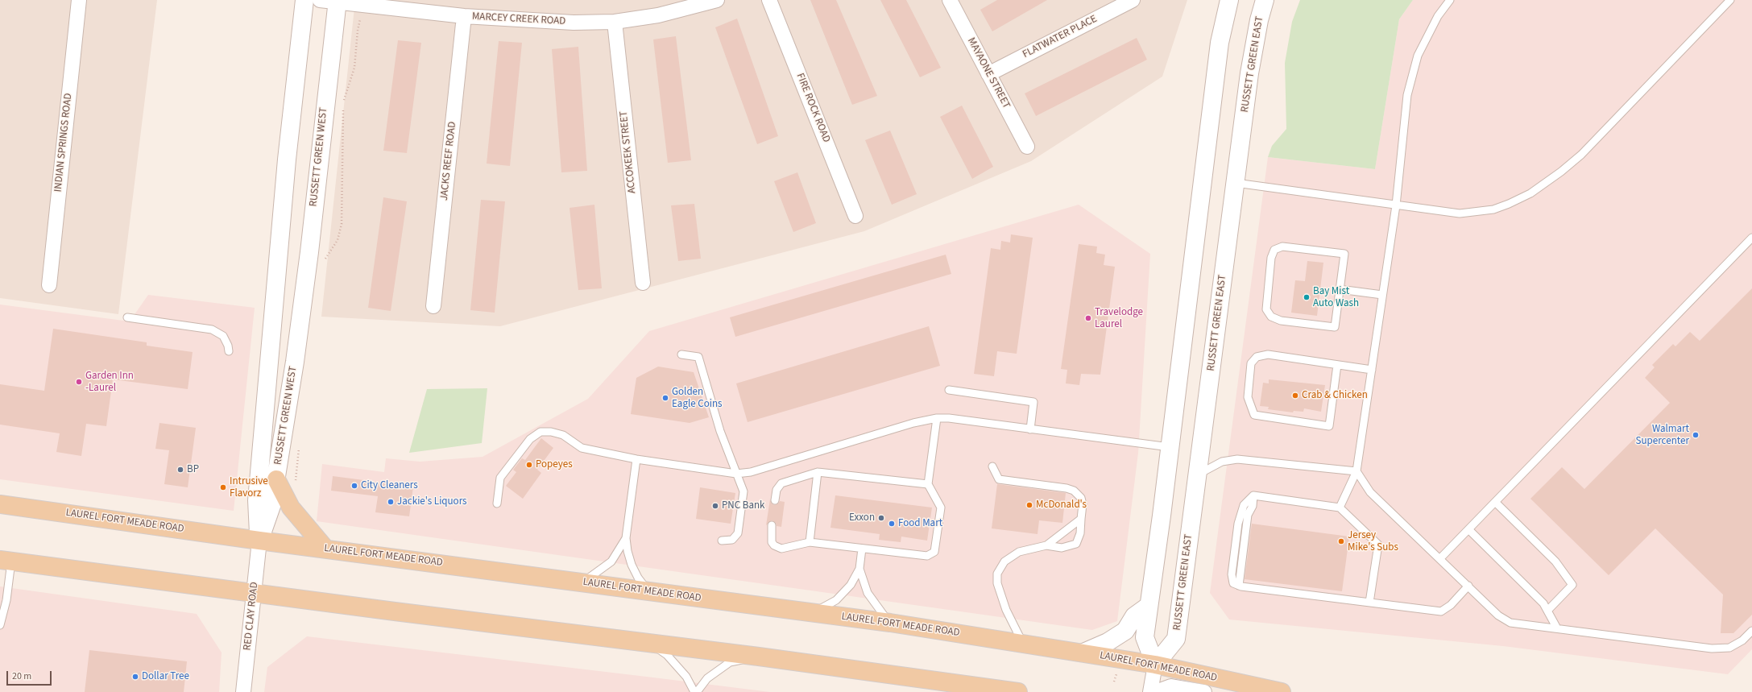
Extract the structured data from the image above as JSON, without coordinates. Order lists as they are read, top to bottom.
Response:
{
  "streets": {
    "main road": ["LAUREL FORT MEADE ROAD"],
    "street": [
      "MARCEY CREEK ROAD",
      "FLATWATER PLACE",
      "RUSSETT GREEN EAST",
      "MAYAONE STREET",
      "FIRE ROCK ROAD",
      "INDIAN SPRINGS ROAD",
      "ACCOKEEK STREET",
      "RUSSETT GREEN WEST",
      "JACKS REEF ROAD",
      "RED CLAY ROAD"
    ]
  },
  "crossings": [
    ["MARCEY CREEK ROAD", "ACCOKEEK STREET"],
    ["MARCEY CREEK ROAD", "RUSSETT GREEN WEST"],
    ["MARCEY CREEK ROAD", "JACKS REEF ROAD"],
    ["FLATWATER PLACE", "MAYAONE STREET"],
    ["RUSSETT GREEN EAST", "LAUREL FORT MEADE ROAD"],
    ["RUSSETT GREEN WEST", "LAUREL FORT MEADE ROAD"],
    ["RUSSETT GREEN WEST", "RED CLAY ROAD"],
    ["LAUREL FORT MEADE ROAD", "RED CLAY ROAD"]
  ],
  "places": [
    "Bay Mist Auto Wash",
    "Travelodge Laurel",
    "Garden Inn -Laurel",
    "Crab & Chicken",
    "Golden Eagle Coins",
    "Walmart Supercenter",
    "Popeyes",
    "BP",
    "City Cleaners",
    "Intrusive Flavorz",
    "Jackie's Liquors",
    "McDonald's",
    "PNC Bank",
    "Exxon",
    "Food Mart",
    "Jersey Mike's Subs",
    "Dollar Tree"
  ],
  "scale_bar": "20 m"
}
